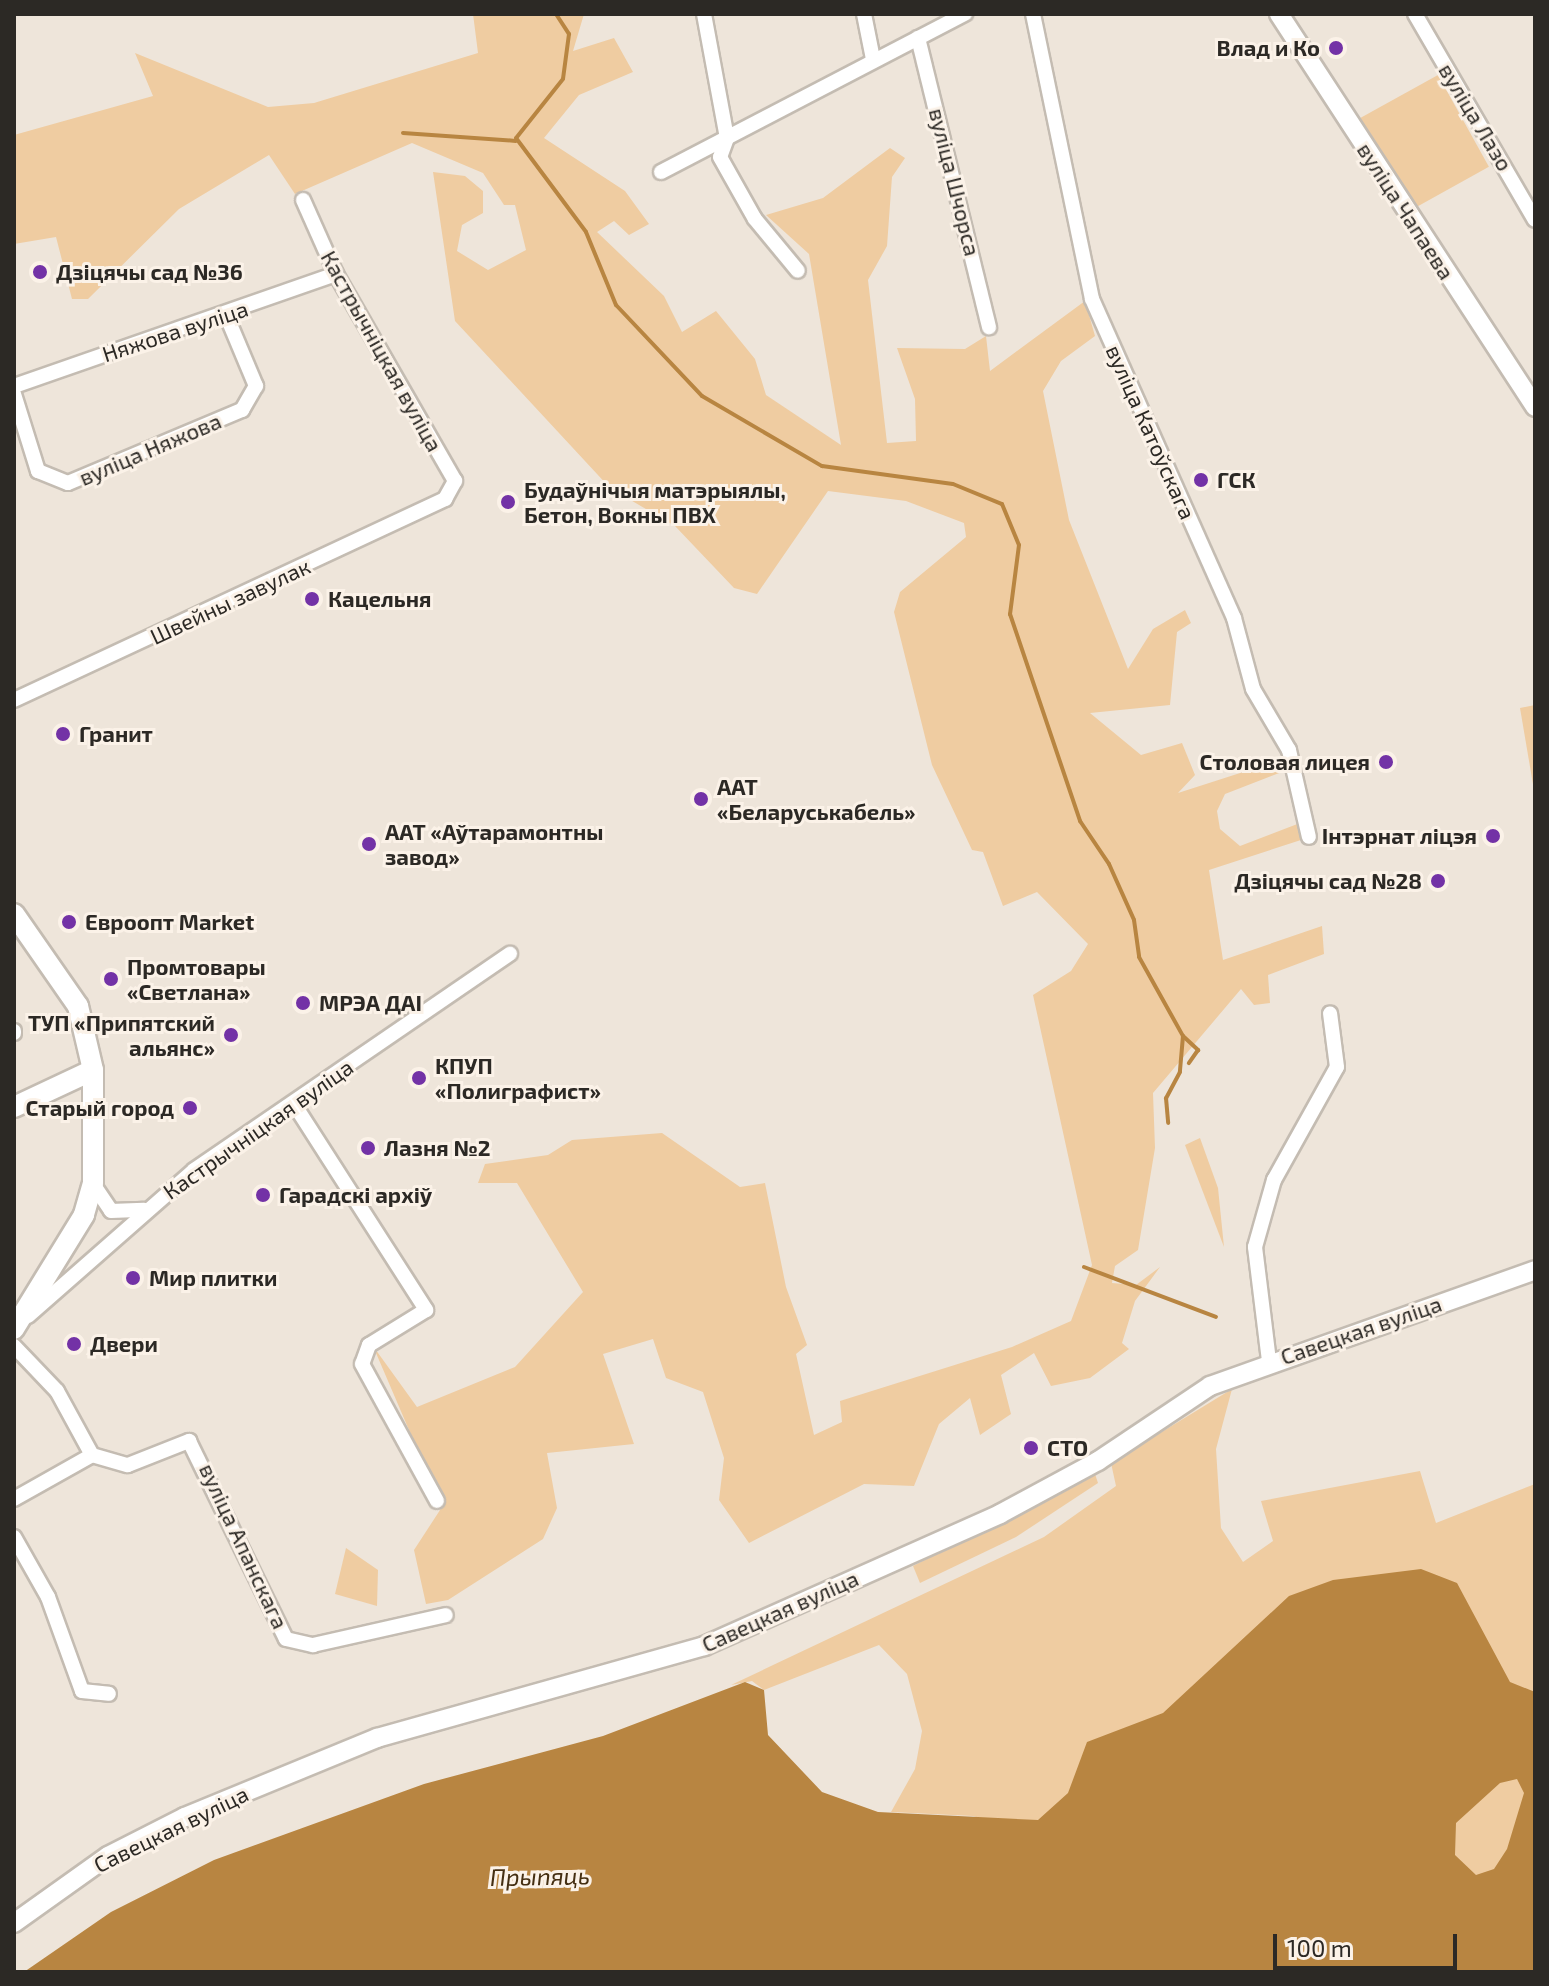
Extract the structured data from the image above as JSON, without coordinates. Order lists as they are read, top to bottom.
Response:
{
  "streets": {
    "street": [
      "вуліца Лазо",
      "вуліца Шчорса",
      "вуліца Чапаева",
      "Няжова вуліца",
      "Кастрычніцкая вуліца",
      "вуліца Катоўскага",
      "вуліца Няжова",
      "Швейны завулак",
      "Савецкая вуліца",
      "вуліца Апанскага"
    ]
  },
  "crossings": [
    ["Няжова вуліца", "Кастрычніцкая вуліца"],
    ["Няжова вуліца", "вуліца Няжова"],
    ["Кастрычніцкая вуліца", "Швейны завулак"]
  ],
  "water": ["Прыпяць"],
  "places": [
    "Влад и Ко",
    "Дзіцячы сад №36",
    "ГСК",
    "Будаўнічыя матэрыялы, Бетон, Вокны ПВХ",
    "Кацельня",
    "Гранит",
    "Столовая лицея",
    "ААТ «Беларуськабель»",
    "Інтэрнат ліцэя",
    "ААТ «Аўтарамонтны завод»",
    "Дзіцячы сад №28",
    "Евроопт Market",
    "Промтовары «Светлана»",
    "МРЭА ДАІ",
    "ТУП «Припятский альянс»",
    "КПУП «Полиграфист»",
    "Старый город",
    "Лазня №2",
    "Гарадскі архіў",
    "Мир плитки",
    "Двери",
    "СТО"
  ],
  "scale_bar": "100 m"
}
